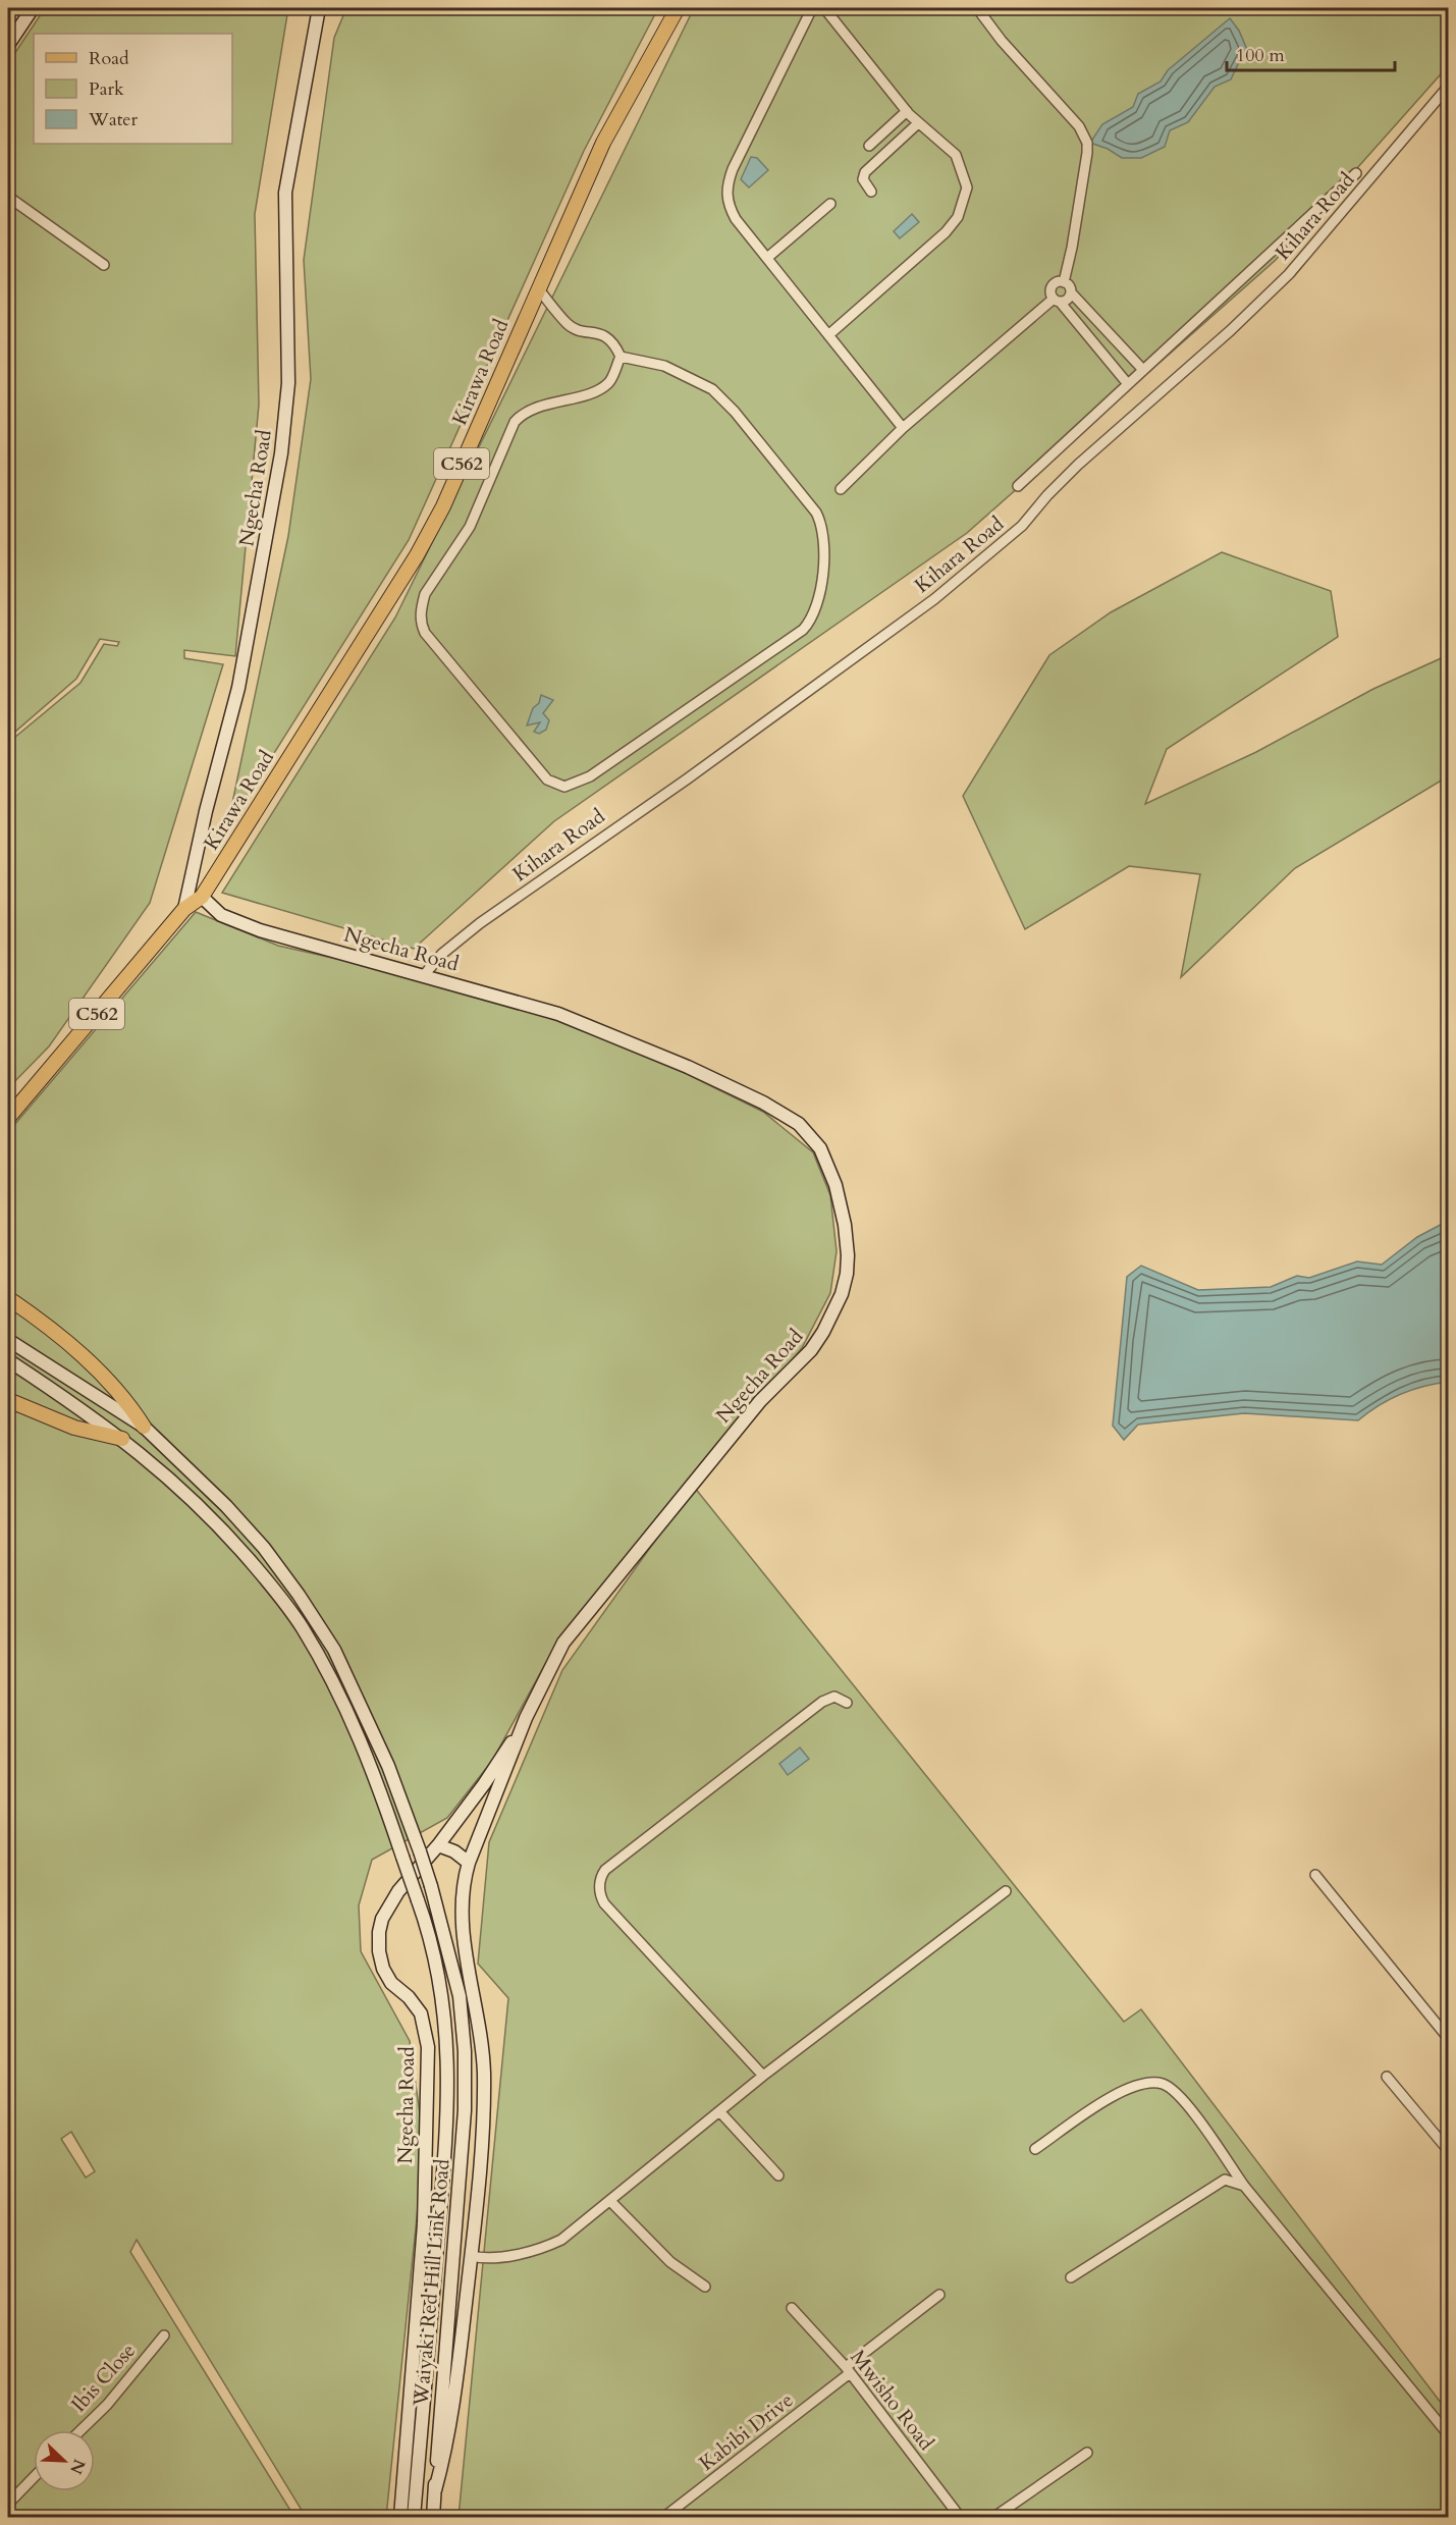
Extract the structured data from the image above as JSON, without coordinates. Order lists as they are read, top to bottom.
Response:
{
  "streets": {
    "main road": [
      "Kirawa Road",
      "C562",
      "Ngecha Road",
      "Waiyaki Red Hill Link Road"
    ],
    "street": [
      "Kihara Road",
      "Ibis Close",
      "Mwisho Road",
      "Kabibi Drive"
    ]
  },
  "crossings": [
    ["Kihara Road", "Ngecha Road"],
    ["Kirawa Road", "Ngecha Road"],
    ["C562", "Ngecha Road"],
    ["Ngecha Road", "Waiyaki Red Hill Link Road"],
    ["Mwisho Road", "Kabibi Drive"]
  ],
  "legend": ["Road", "Park", "Water"],
  "scale_bar": "100 m",
  "north": "bottom right"
}
